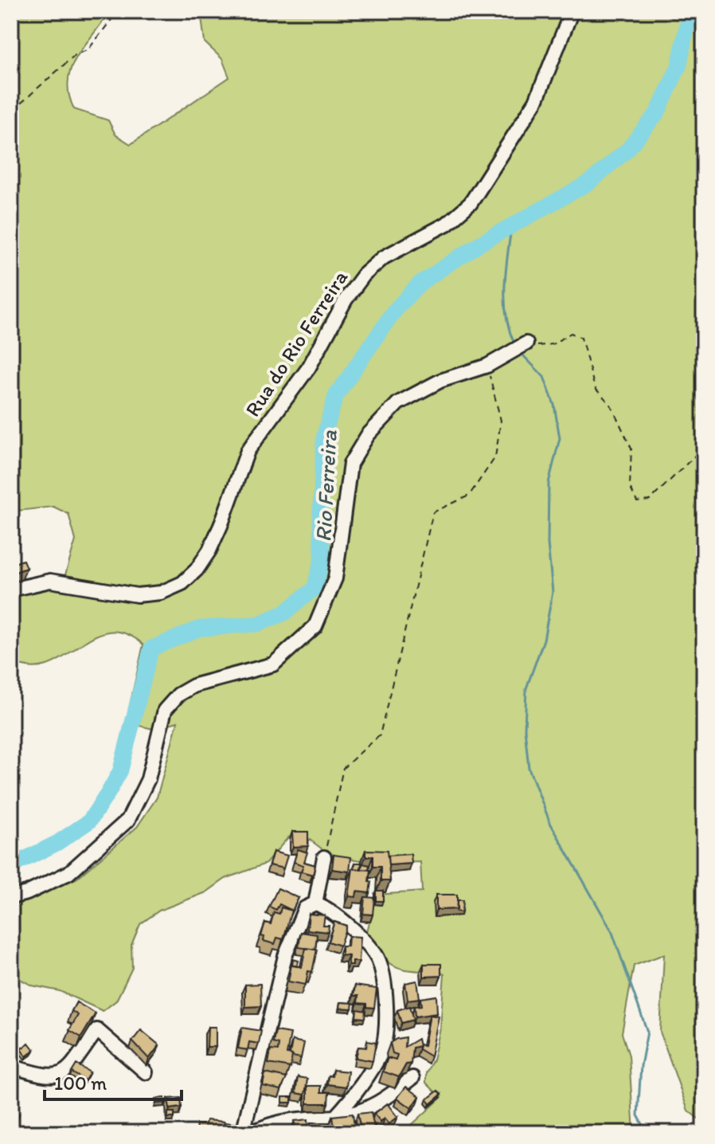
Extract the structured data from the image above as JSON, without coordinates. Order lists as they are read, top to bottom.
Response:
{
  "streets": {
    "street": ["Rua do Rio Ferreira"]
  },
  "water": ["Rio Ferreira"],
  "scale_bar": "100 m"
}
